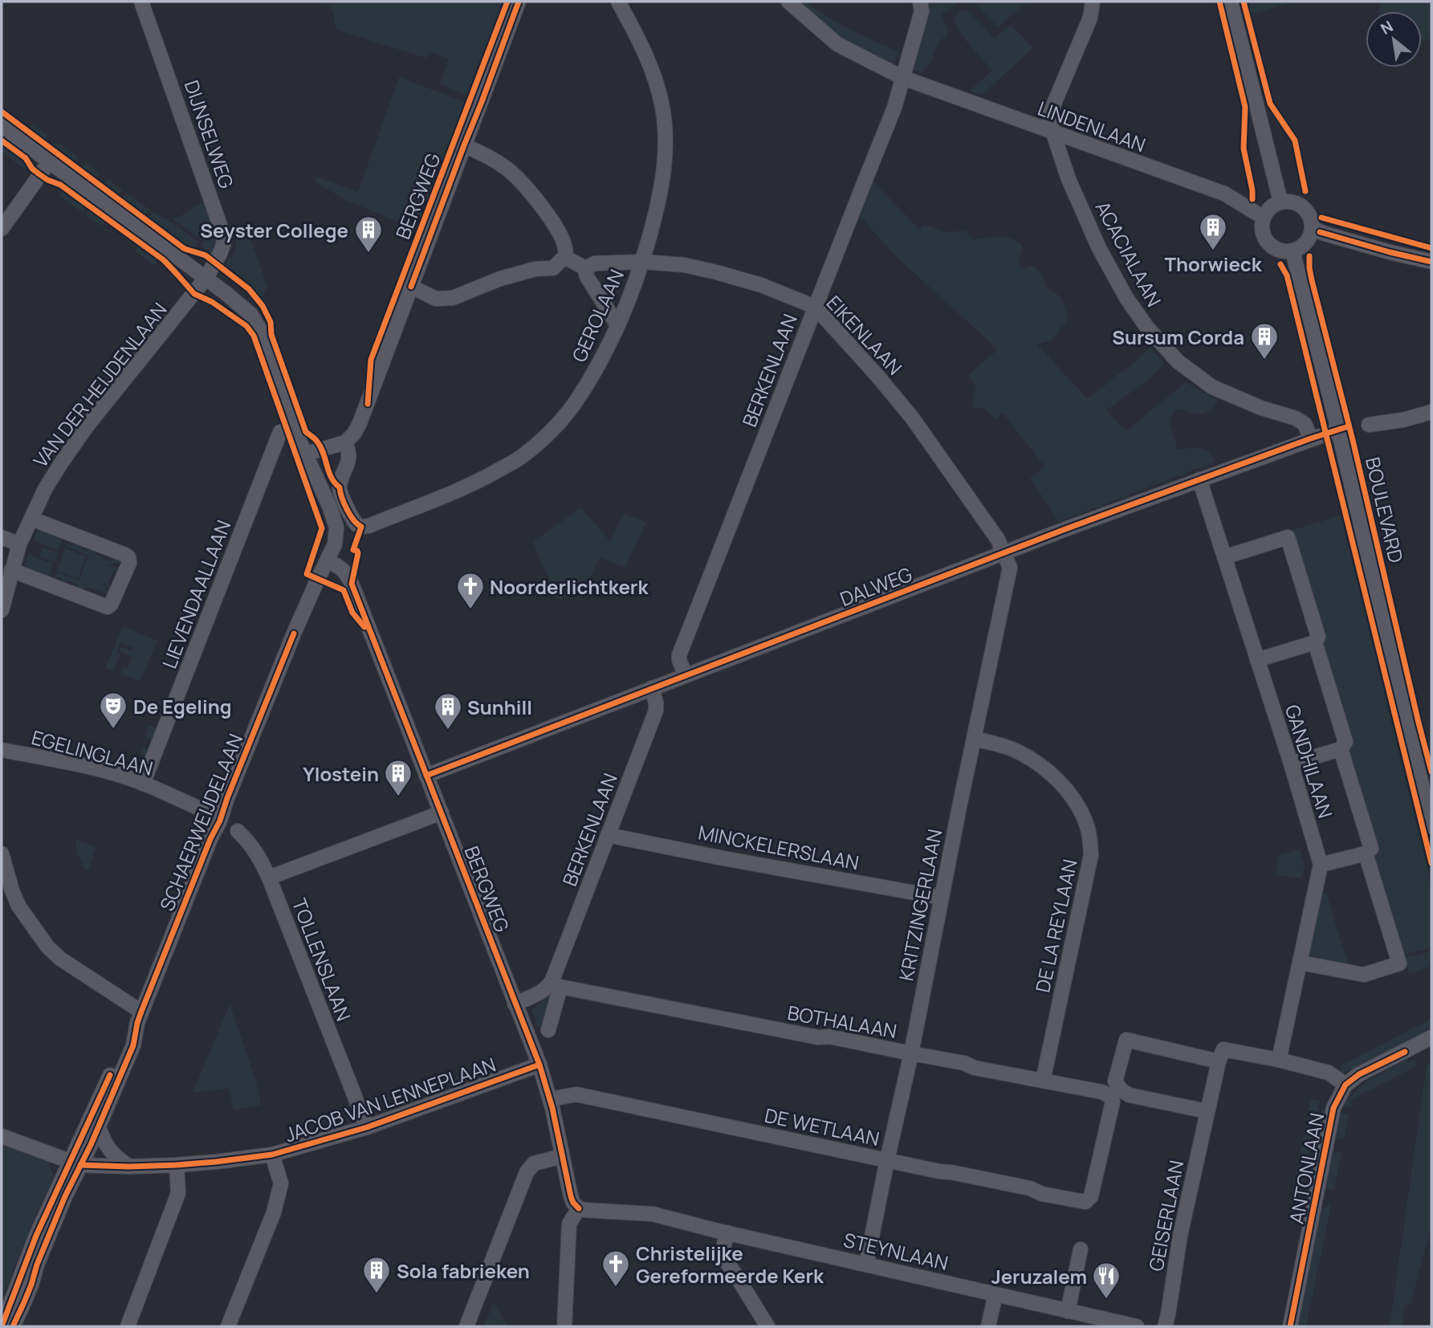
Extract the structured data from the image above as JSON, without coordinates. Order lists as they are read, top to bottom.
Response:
{
  "streets": {
    "street": [
      "LINDENLAAN",
      "DIJNSELWEG",
      "BERGWEG",
      "ACACIALAAN",
      "GEROLAAN",
      "EIKENLAAN",
      "BERKENLAAN",
      "VAN DER HEIJDENLAAN",
      "BOULEVARD",
      "DALWEG",
      "LIEVENDAALLAAN",
      "EGELINGLAAN",
      "GANDHILAAN",
      "SCHAERWEIJDELAAN",
      "MINCKELERSLAAN",
      "KRITZINGERLAAN",
      "DE LA REYLAAN",
      "TOLLENSLAAN",
      "BOTHALAAN",
      "JACOB VAN LENNEPLAAN",
      "DE WETLAAN",
      "ANTONLAAN",
      "GEISERLAAN",
      "STEYNLAAN"
    ]
  },
  "crossings": [
    ["LINDENLAAN", "ACACIALAAN"],
    ["LINDENLAAN", "BERKENLAAN"],
    ["LINDENLAAN", "BOULEVARD"],
    ["DIJNSELWEG", "VAN DER HEIJDENLAAN"],
    ["DIJNSELWEG", "SCHAERWEIJDELAAN"],
    ["BERGWEG", "GEROLAAN"],
    ["BERGWEG", "DALWEG"],
    ["BERGWEG", "SCHAERWEIJDELAAN"],
    ["BERGWEG", "JACOB VAN LENNEPLAAN"],
    ["BERGWEG", "DE WETLAAN"],
    ["BERGWEG", "STEYNLAAN"],
    ["ACACIALAAN", "DALWEG"],
    ["GEROLAAN", "EIKENLAAN"],
    ["EIKENLAAN", "BERKENLAAN"],
    ["EIKENLAAN", "DALWEG"],
    ["EIKENLAAN", "KRITZINGERLAAN"],
    ["BERKENLAAN", "DALWEG"],
    ["BERKENLAAN", "MINCKELERSLAAN"],
    ["BERKENLAAN", "BOTHALAAN"],
    ["VAN DER HEIJDENLAAN", "SCHAERWEIJDELAAN"],
    ["BOULEVARD", "DALWEG"],
    ["DALWEG", "GANDHILAAN"],
    ["DALWEG", "KRITZINGERLAAN"],
    ["LIEVENDAALLAAN", "EGELINGLAAN"],
    ["LIEVENDAALLAAN", "SCHAERWEIJDELAAN"],
    ["SCHAERWEIJDELAAN", "JACOB VAN LENNEPLAAN"],
    ["MINCKELERSLAAN", "KRITZINGERLAAN"],
    ["KRITZINGERLAAN", "DE LA REYLAAN"],
    ["KRITZINGERLAAN", "BOTHALAAN"],
    ["KRITZINGERLAAN", "DE WETLAAN"],
    ["KRITZINGERLAAN", "STEYNLAAN"],
    ["DE LA REYLAAN", "BOTHALAAN"],
    ["TOLLENSLAAN", "JACOB VAN LENNEPLAAN"],
    ["BOTHALAAN", "DE WETLAAN"]
  ],
  "places": {
    "building": [
      "Thorwieck",
      "Seyster College",
      "Sursum Corda",
      "Sunhill",
      "Ylostein",
      "Sola fabrieken"
    ],
    "church": ["Noorderlichtkerk", "Christelijke Gereformeerde Kerk"],
    "theatre": ["De Egeling"],
    "restaurant": ["Jeruzalem"]
  },
  "north": "top left"
}
